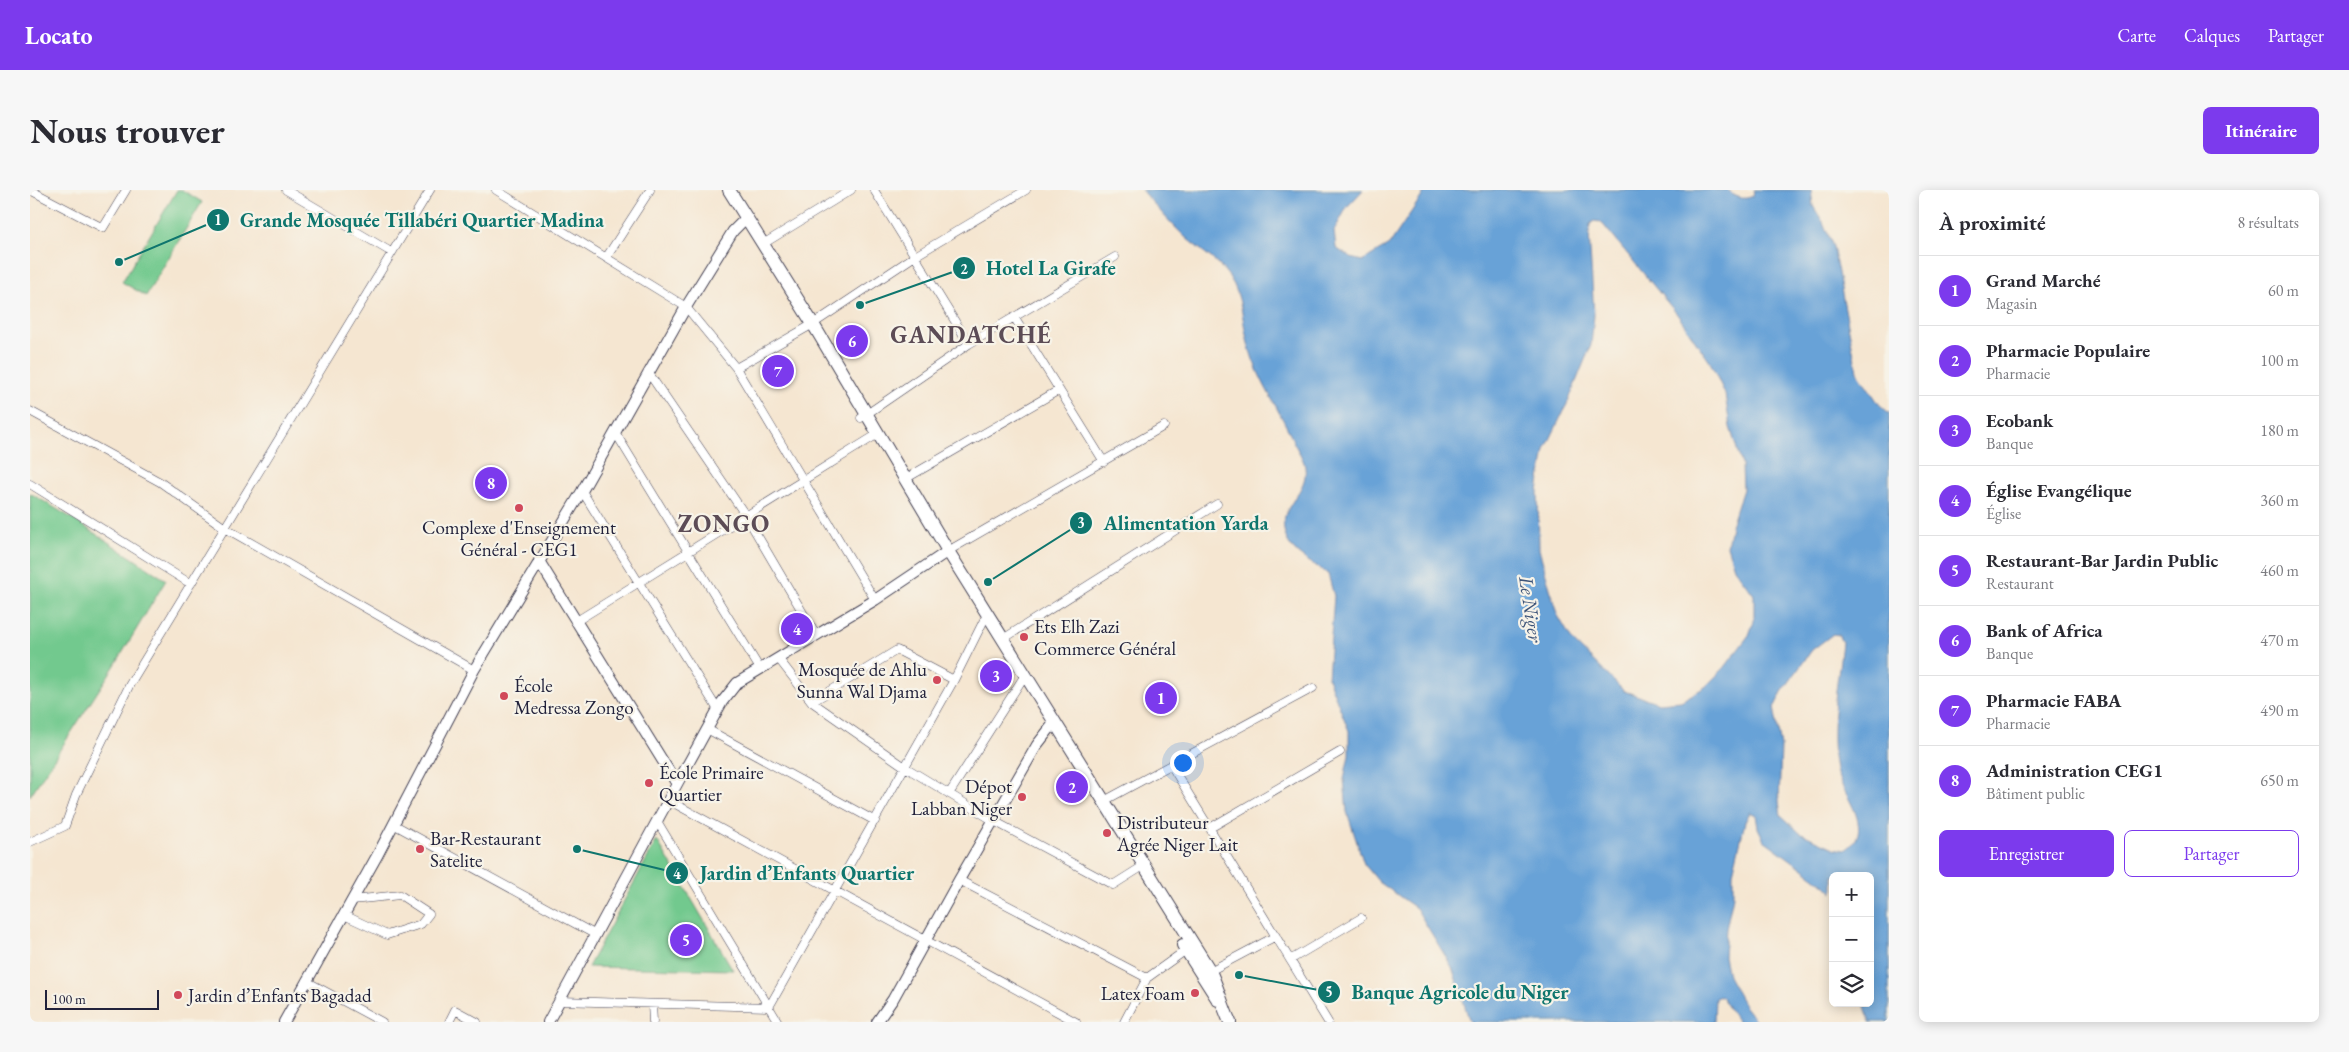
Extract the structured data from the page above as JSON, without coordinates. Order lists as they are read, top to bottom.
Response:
{
  "districts": ["GANDATCHÉ", "ZONGO"],
  "water": ["Le Niger"],
  "places": [
    "Grande Mosquée Tillabéri Quartier Madina",
    "Hotel La Girafe",
    "Complexe d'Enseignement Général - CEG1",
    "Alimentation Yarda",
    "Ets Elh Zazi Commerce Général",
    "Mosquée de Ahlu Sunna Wal Djama",
    "École Medressa Zongo",
    "École Primaire Quartier",
    "Dépot Labban Niger",
    "Distributeur Agrée Niger Lait",
    "Bar-Restaurant Satelite",
    "Jardin d’Enfants Quartier",
    "Banque Agricole du Niger",
    "Latex Foam",
    "Jardin d’Enfants Bagadad"
  ],
  "scale_bar": "100 m",
  "page": {
    "header": "Locato",
    "nav": ["Carte", "Calques", "Partager"],
    "buttons": [
      "Itinéraire",
      ["Enregistrer", "Partager"]
    ],
    "title": "Nous trouver",
    "heading": ["À proximité", "8 résultats"],
    "list": [
      {
        "mark": "1",
        "name": "Grand Marché",
        "note": "Magasin",
        "value": "60 m"
      },
      {
        "mark": "2",
        "name": "Pharmacie Populaire",
        "note": "Pharmacie",
        "value": "100 m"
      },
      {
        "mark": "3",
        "name": "Ecobank",
        "note": "Banque",
        "value": "180 m"
      },
      {
        "mark": "4",
        "name": "Église Evangélique",
        "note": "Église",
        "value": "360 m"
      },
      {
        "mark": "5",
        "name": "Restaurant-Bar Jardin Public",
        "note": "Restaurant",
        "value": "460 m"
      },
      {
        "mark": "6",
        "name": "Bank of Africa",
        "note": "Banque",
        "value": "470 m"
      },
      {
        "mark": "7",
        "name": "Pharmacie FABA",
        "note": "Pharmacie",
        "value": "490 m"
      },
      {
        "mark": "8",
        "name": "Administration CEG1",
        "note": "Bâtiment public",
        "value": "650 m"
      }
    ],
    "pins": [
      "6",
      "7",
      "8",
      "4",
      "3",
      "1",
      "2",
      "5"
    ],
    "map_buttons": ["+", "−"],
    "scale": "100 m"
  }
}
